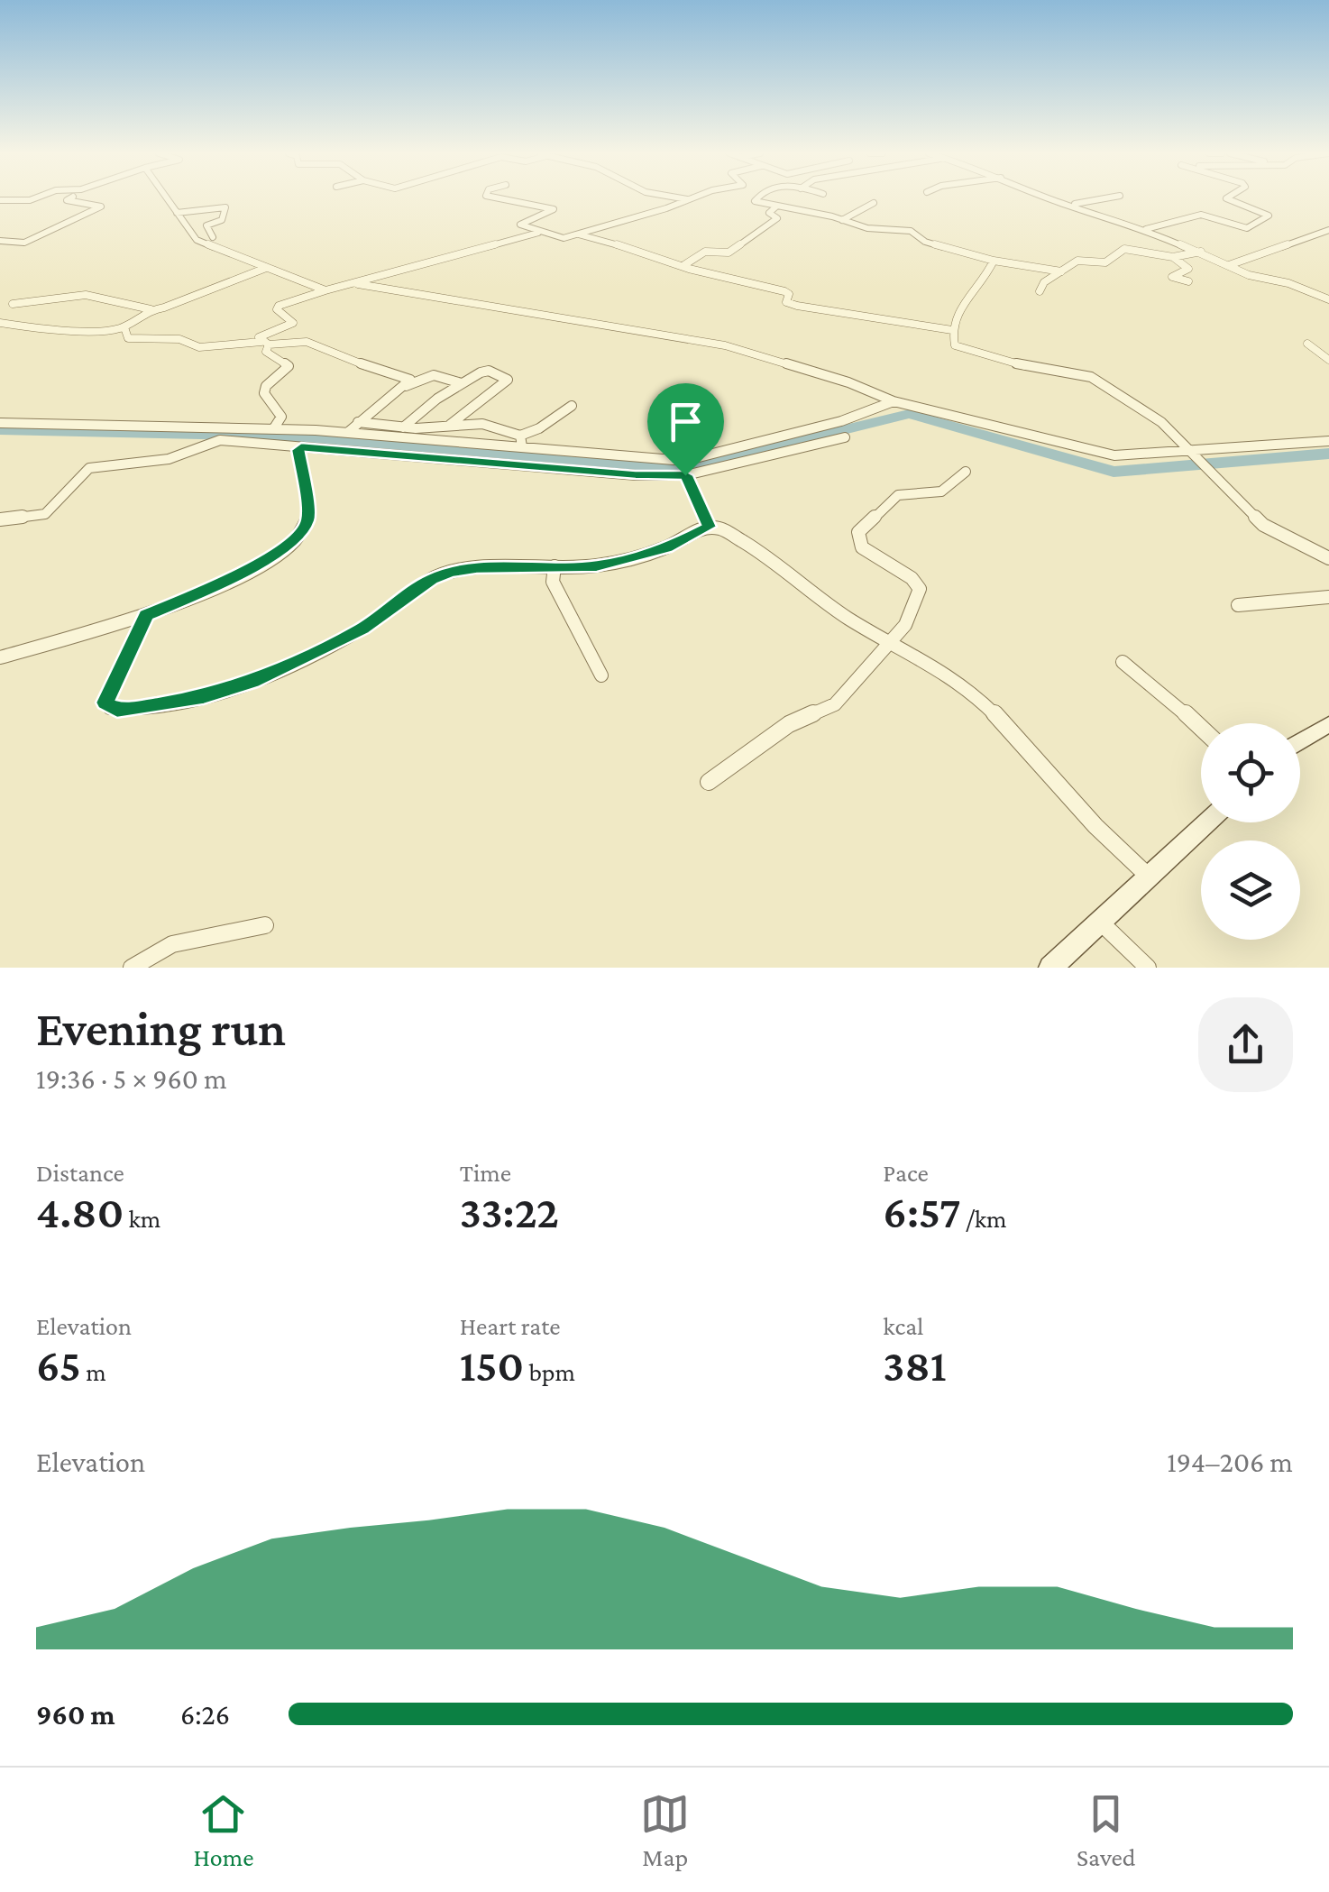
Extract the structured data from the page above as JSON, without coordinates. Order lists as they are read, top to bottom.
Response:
{
  "page": {
    "heading": ["Evening run", "19:36 · 5 × 960 m"],
    "stats": [
      ["Distance", "4.80 km"],
      ["Time", "33:22"],
      ["Pace", "6:57 /km"],
      ["Elevation", "65 m"],
      ["Heart rate", "150 bpm"],
      ["kcal", "381"]
    ],
    "chart": ["Elevation", "194–206 m"],
    "list": [
      {
        "name": "960 m",
        "note": "6:26"
      }
    ],
    "tabs": ["Home", "Map", "Saved"]
  }
}
